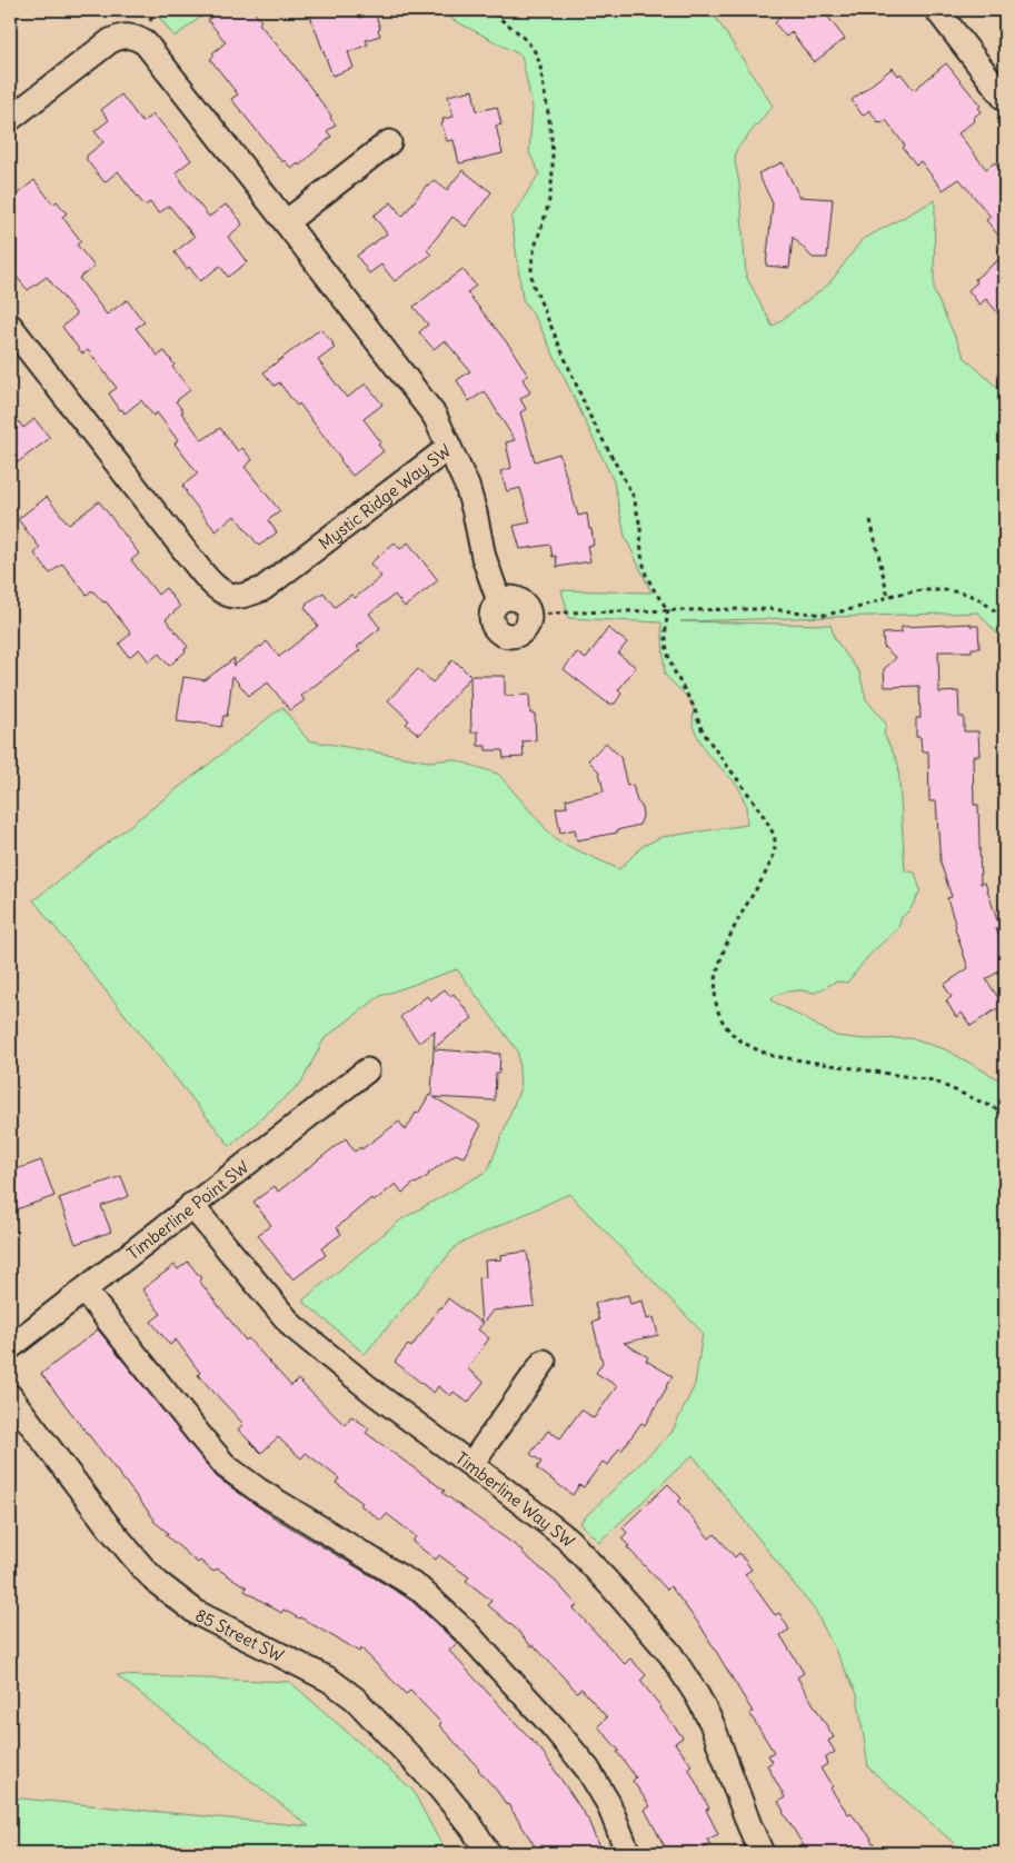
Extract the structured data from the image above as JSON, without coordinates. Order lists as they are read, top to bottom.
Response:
{
  "streets": {
    "street": [
      "Mystic Ridge Way SW",
      "Timberline Point SW",
      "Timberline Way SW",
      "85 Street SW"
    ]
  },
  "crossings": [
    ["Timberline Point SW", "Timberline Way SW"]
  ]
}
